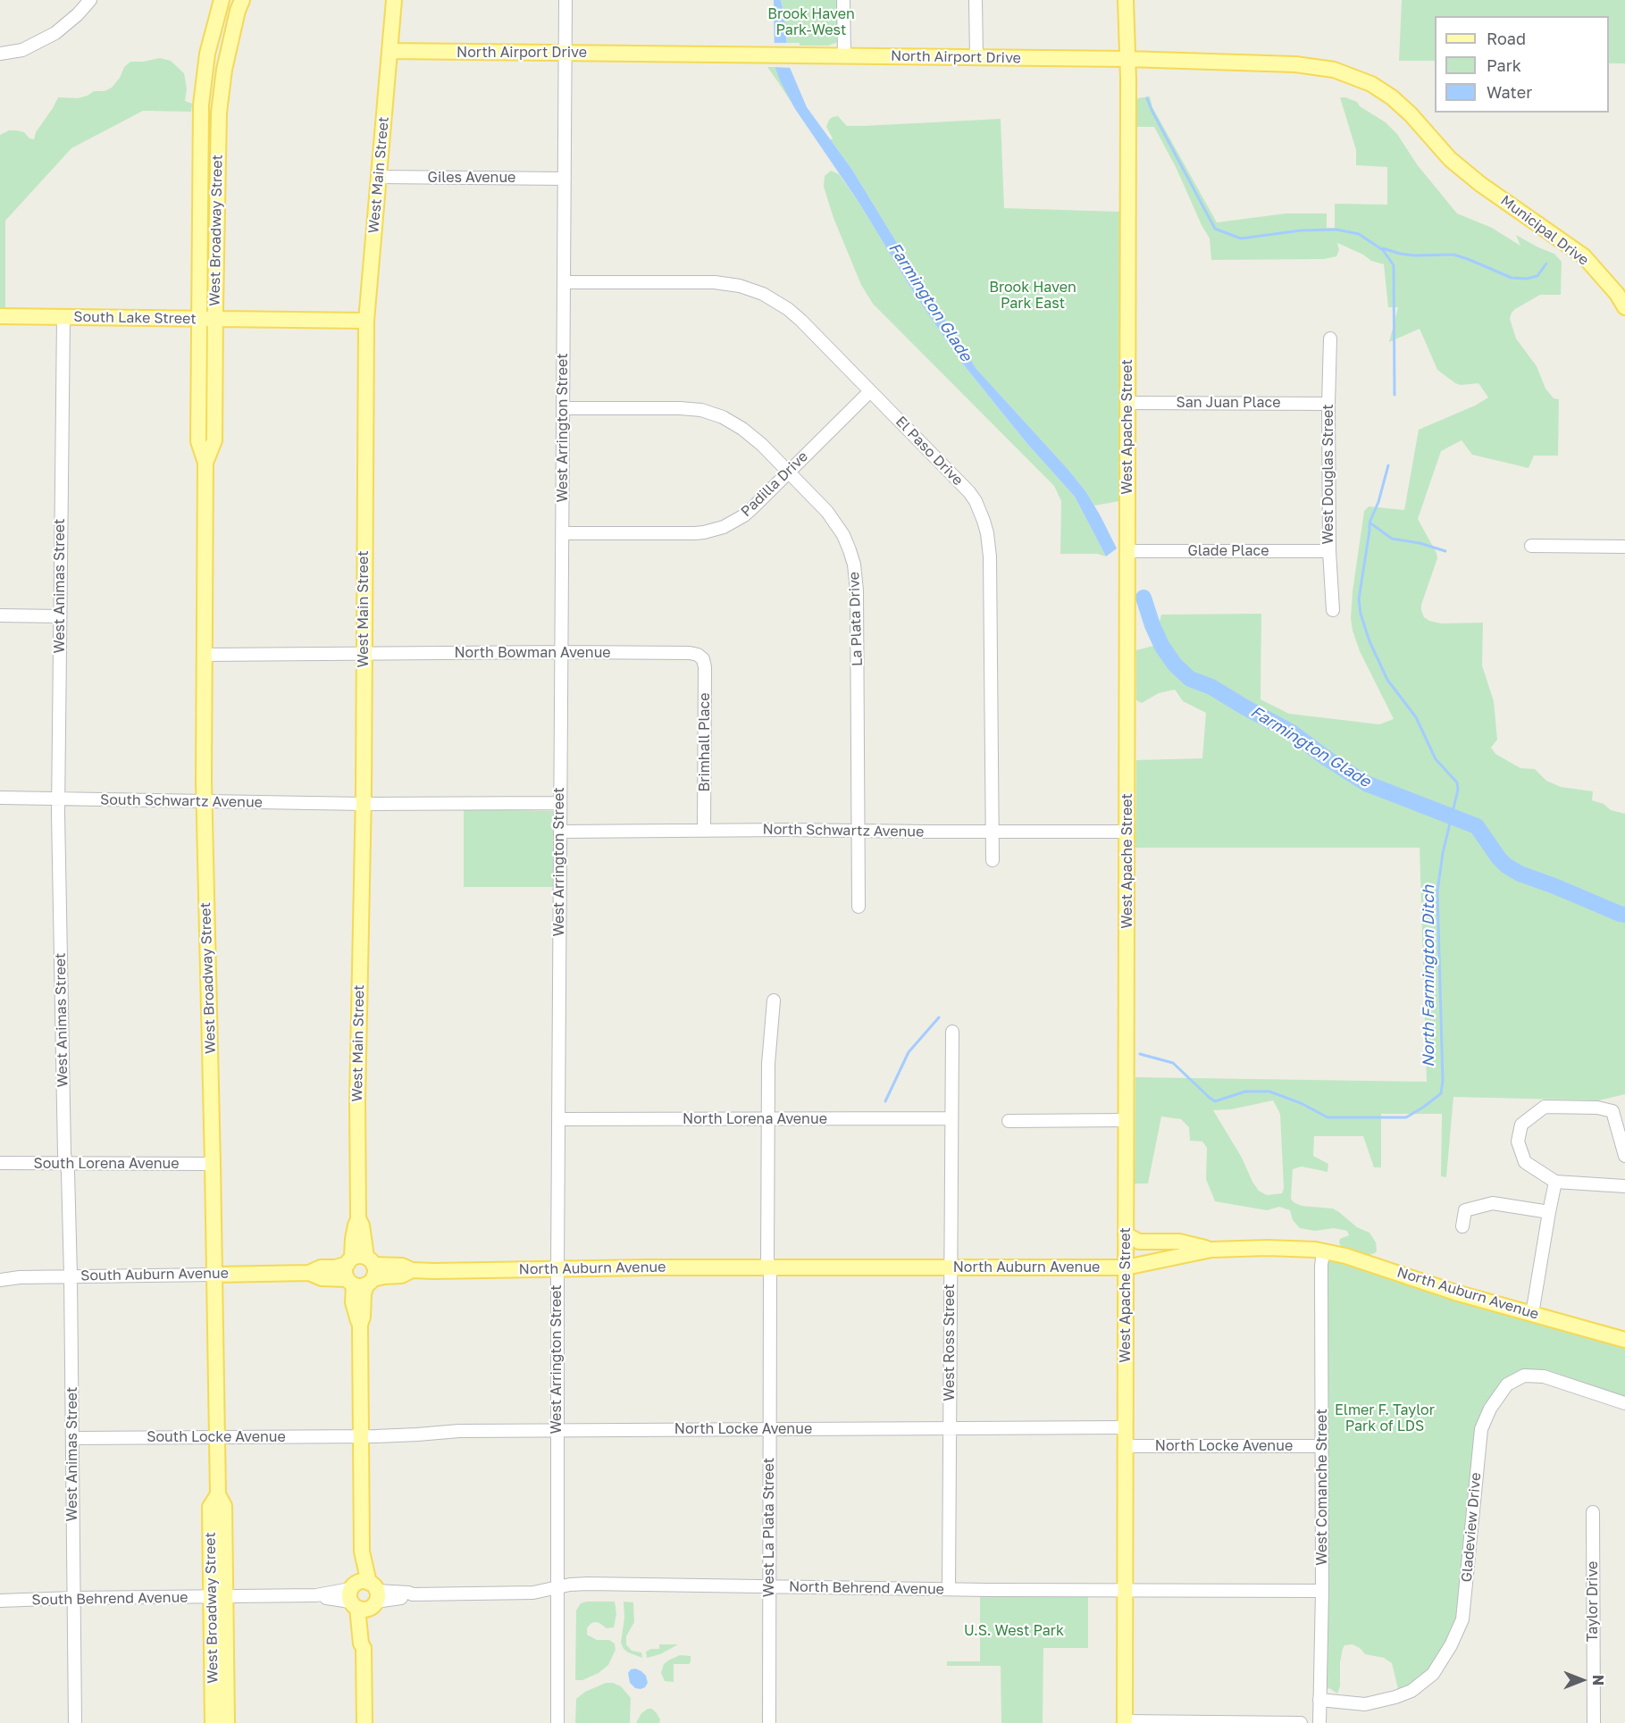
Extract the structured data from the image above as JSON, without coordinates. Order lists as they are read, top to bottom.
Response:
{
  "streets": {
    "main road": [
      "North Airport Drive",
      "West Main Street",
      "West Broadway Street",
      "Municipal Drive",
      "South Lake Street",
      "West Apache Street",
      "North Auburn Avenue",
      "South Auburn Avenue"
    ],
    "street": [
      "Giles Avenue",
      "San Juan Place",
      "West Arrington Street",
      "El Paso Drive",
      "West Douglas Street",
      "Padilla Drive",
      "Glade Place",
      "West Animas Street",
      "La Plata Drive",
      "North Bowman Avenue",
      "Brimhall Place",
      "South Schwartz Avenue",
      "North Schwartz Avenue",
      "North Lorena Avenue",
      "South Lorena Avenue",
      "West Ross Street",
      "North Locke Avenue",
      "South Locke Avenue",
      "West Comanche Street",
      "West La Plata Street",
      "Gladeview Drive",
      "North Behrend Avenue",
      "South Behrend Avenue",
      "Taylor Drive"
    ]
  },
  "crossings": [
    ["North Airport Drive", "West Main Street"],
    ["North Airport Drive", "Municipal Drive"],
    ["North Airport Drive", "West Apache Street"],
    ["North Airport Drive", "West Arrington Street"],
    ["West Main Street", "Giles Avenue"],
    ["West Main Street", "South Lake Street"],
    ["West Main Street", "North Bowman Avenue"],
    ["West Main Street", "South Schwartz Avenue"],
    ["West Main Street", "North Auburn Avenue"],
    ["West Main Street", "South Auburn Avenue"],
    ["West Main Street", "North Locke Avenue"],
    ["West Main Street", "South Locke Avenue"],
    ["West Main Street", "North Behrend Avenue"],
    ["West Main Street", "South Behrend Avenue"],
    ["Giles Avenue", "West Arrington Street"],
    ["West Broadway Street", "South Lake Street"],
    ["West Broadway Street", "North Bowman Avenue"],
    ["West Broadway Street", "South Schwartz Avenue"],
    ["West Broadway Street", "South Lorena Avenue"],
    ["West Broadway Street", "South Auburn Avenue"],
    ["West Broadway Street", "South Locke Avenue"],
    ["West Broadway Street", "South Behrend Avenue"],
    ["South Lake Street", "West Animas Street"],
    ["San Juan Place", "West Apache Street"],
    ["San Juan Place", "West Douglas Street"],
    ["West Apache Street", "Glade Place"],
    ["West Apache Street", "North Schwartz Avenue"],
    ["West Apache Street", "North Auburn Avenue"],
    ["West Apache Street", "North Locke Avenue"],
    ["West Apache Street", "North Behrend Avenue"],
    ["West Arrington Street", "El Paso Drive"],
    ["West Arrington Street", "Padilla Drive"],
    ["West Arrington Street", "La Plata Drive"],
    ["West Arrington Street", "North Bowman Avenue"],
    ["West Arrington Street", "North Schwartz Avenue"],
    ["West Arrington Street", "North Lorena Avenue"],
    ["West Arrington Street", "North Auburn Avenue"],
    ["West Arrington Street", "North Locke Avenue"],
    ["West Arrington Street", "North Behrend Avenue"],
    ["El Paso Drive", "Padilla Drive"],
    ["El Paso Drive", "North Schwartz Avenue"],
    ["West Douglas Street", "Glade Place"],
    ["Padilla Drive", "La Plata Drive"],
    ["West Animas Street", "South Schwartz Avenue"],
    ["West Animas Street", "South Lorena Avenue"],
    ["West Animas Street", "South Auburn Avenue"],
    ["West Animas Street", "South Locke Avenue"],
    ["West Animas Street", "South Behrend Avenue"],
    ["La Plata Drive", "North Schwartz Avenue"],
    ["North Bowman Avenue", "Brimhall Place"],
    ["Brimhall Place", "North Schwartz Avenue"],
    ["North Lorena Avenue", "West Ross Street"],
    ["North Lorena Avenue", "West La Plata Street"],
    ["North Auburn Avenue", "South Auburn Avenue"],
    ["North Auburn Avenue", "West Ross Street"],
    ["North Auburn Avenue", "West Comanche Street"],
    ["North Auburn Avenue", "West La Plata Street"],
    ["West Ross Street", "North Locke Avenue"],
    ["West Ross Street", "North Behrend Avenue"],
    ["North Locke Avenue", "South Locke Avenue"],
    ["North Locke Avenue", "West Comanche Street"],
    ["North Locke Avenue", "West La Plata Street"],
    ["West Comanche Street", "Gladeview Drive"],
    ["West Comanche Street", "North Behrend Avenue"],
    ["West La Plata Street", "North Behrend Avenue"],
    ["North Behrend Avenue", "South Behrend Avenue"]
  ],
  "water": ["Farmington Glade", "North Farmington Ditch"],
  "parks": [
    "Brook Haven Park-West",
    "Brook Haven Park East",
    "Elmer F. Taylor Park of LDS",
    "U.S. West Park"
  ],
  "legend": ["Road", "Park", "Water"],
  "north": "right"
}
